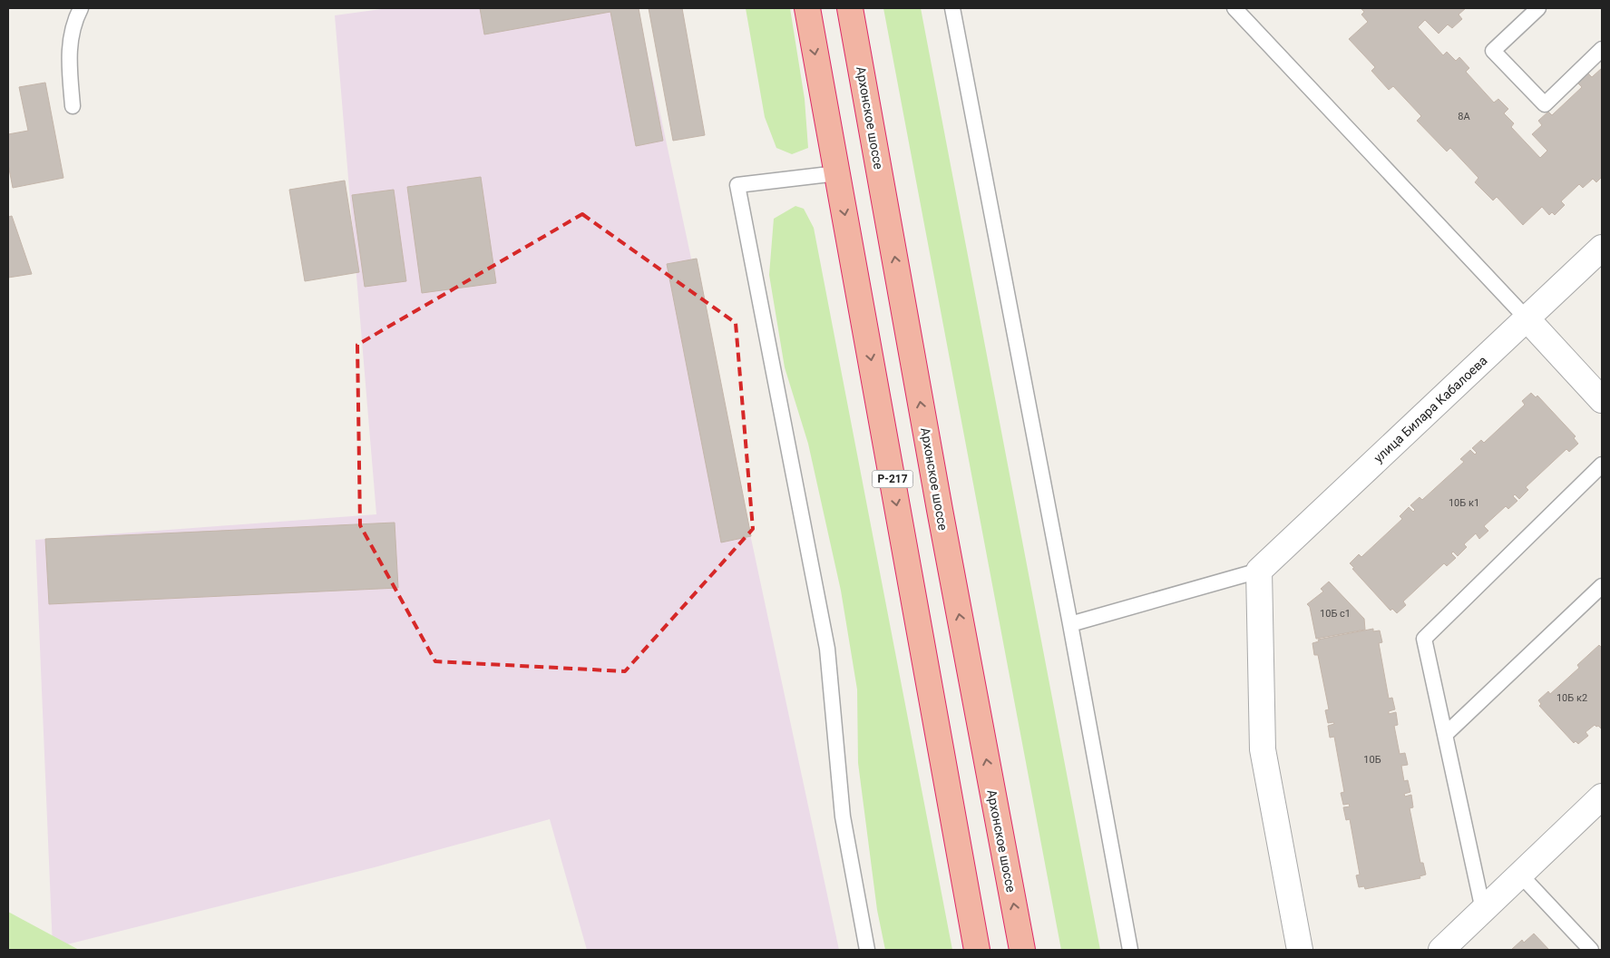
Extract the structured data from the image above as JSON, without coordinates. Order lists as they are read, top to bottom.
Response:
{
  "streets": {
    "highway": ["Архонское шоссе", "Р-217"],
    "street": ["улица Билара Кабалоева"]
  },
  "house_numbers": [
    "8А",
    "10Б к1",
    "10Б с1",
    "10Б к2",
    "10Б"
  ]
}
